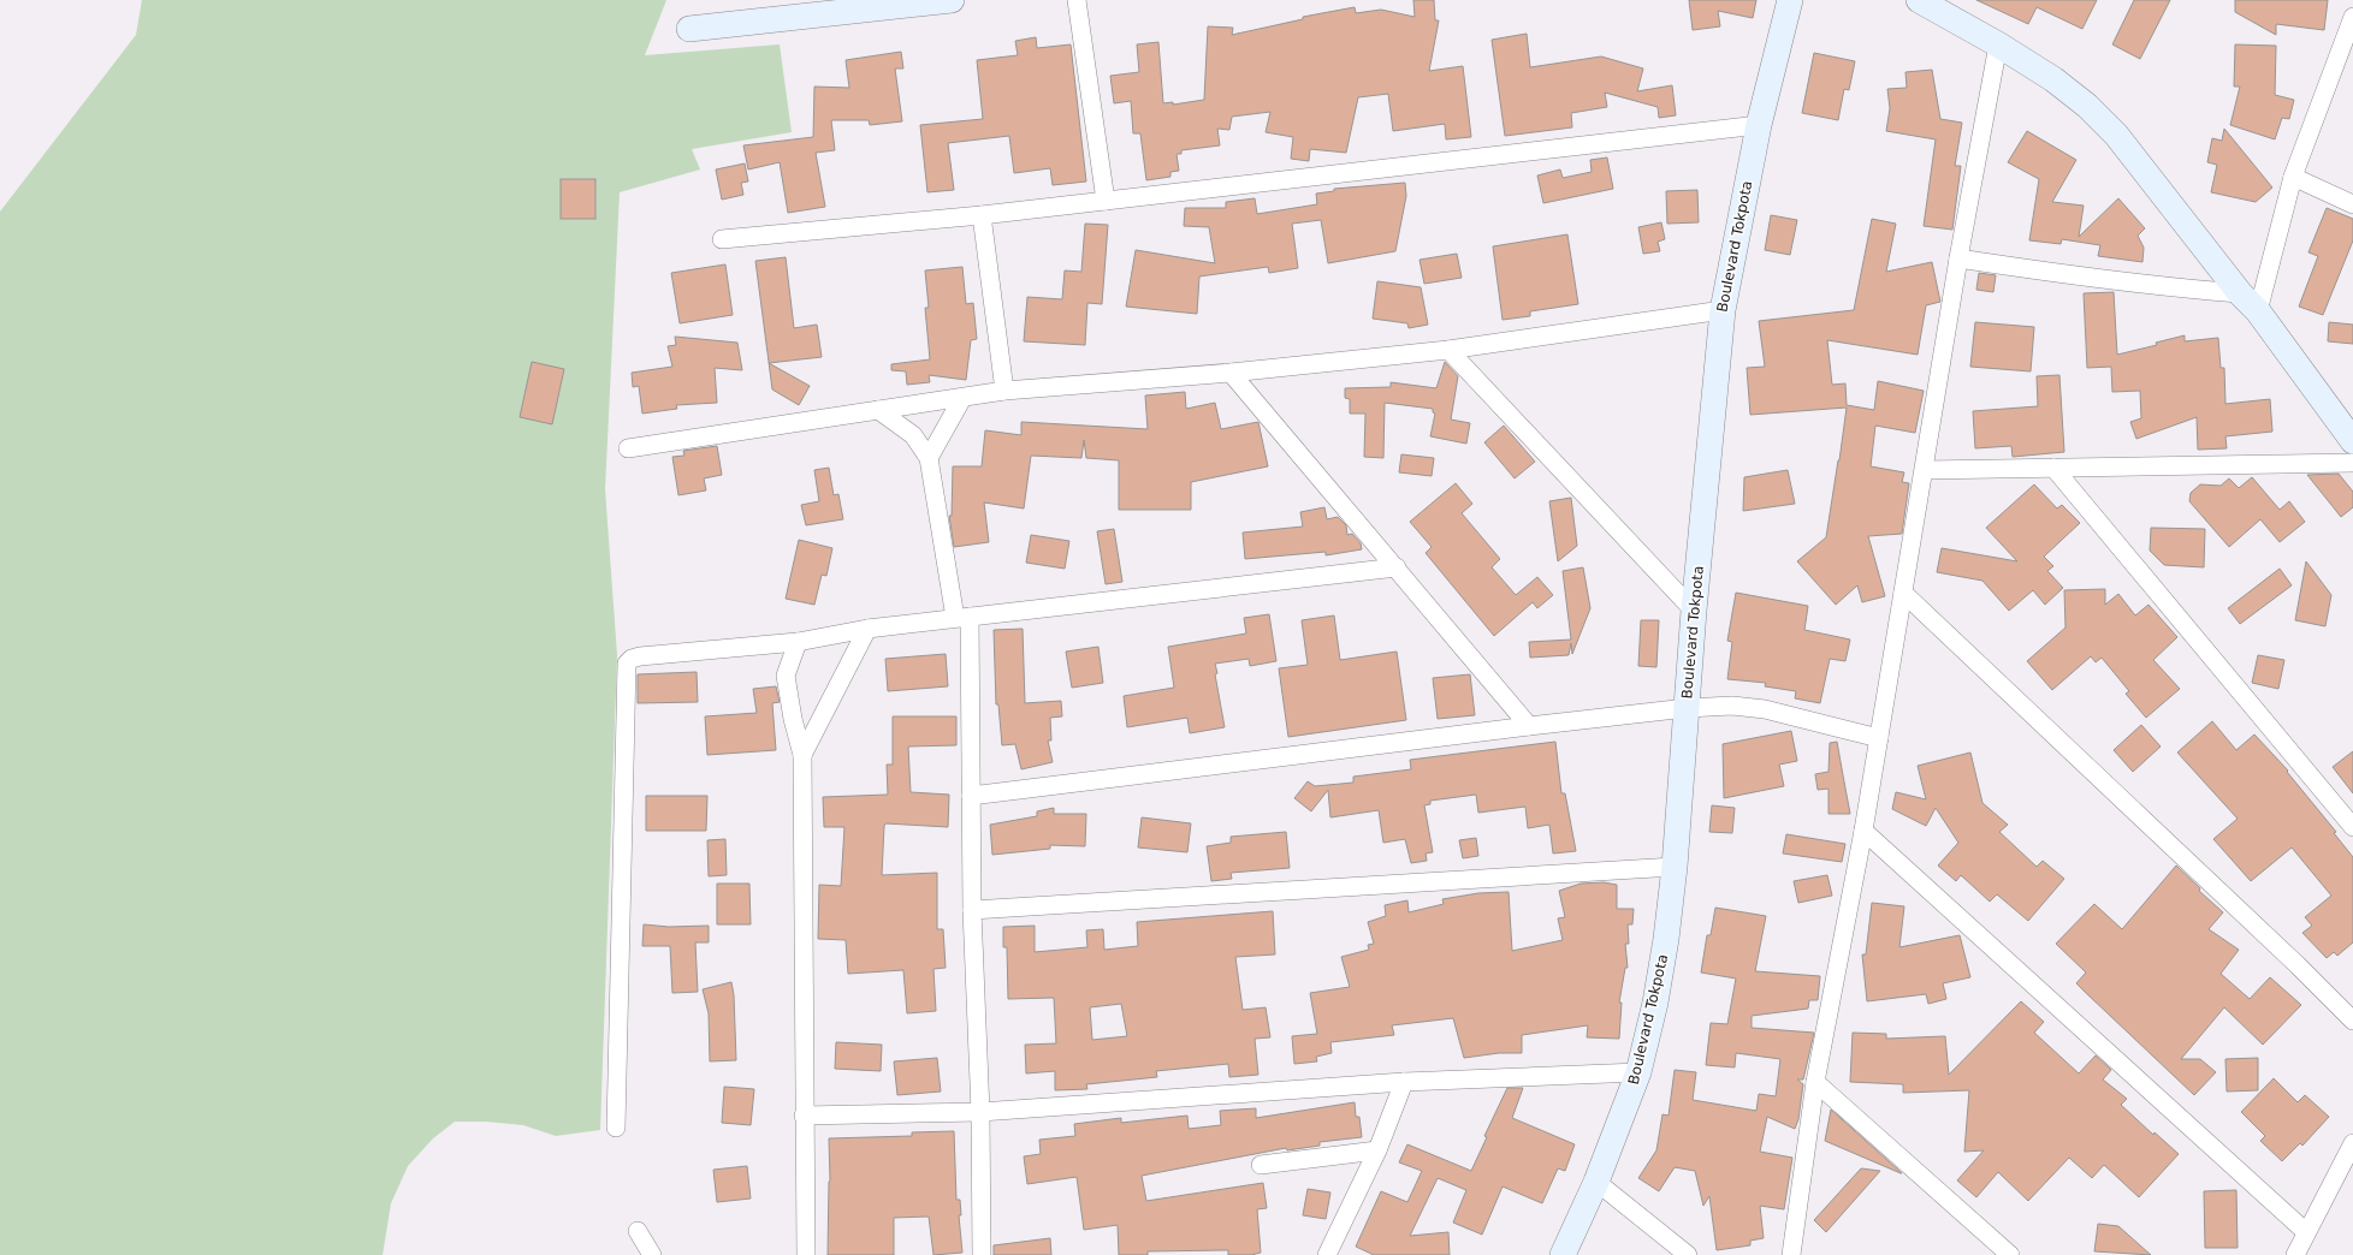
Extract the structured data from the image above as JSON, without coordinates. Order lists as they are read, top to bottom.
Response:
{
  "streets": {
    "street": ["Boulevard Tokpota"]
  }
}
